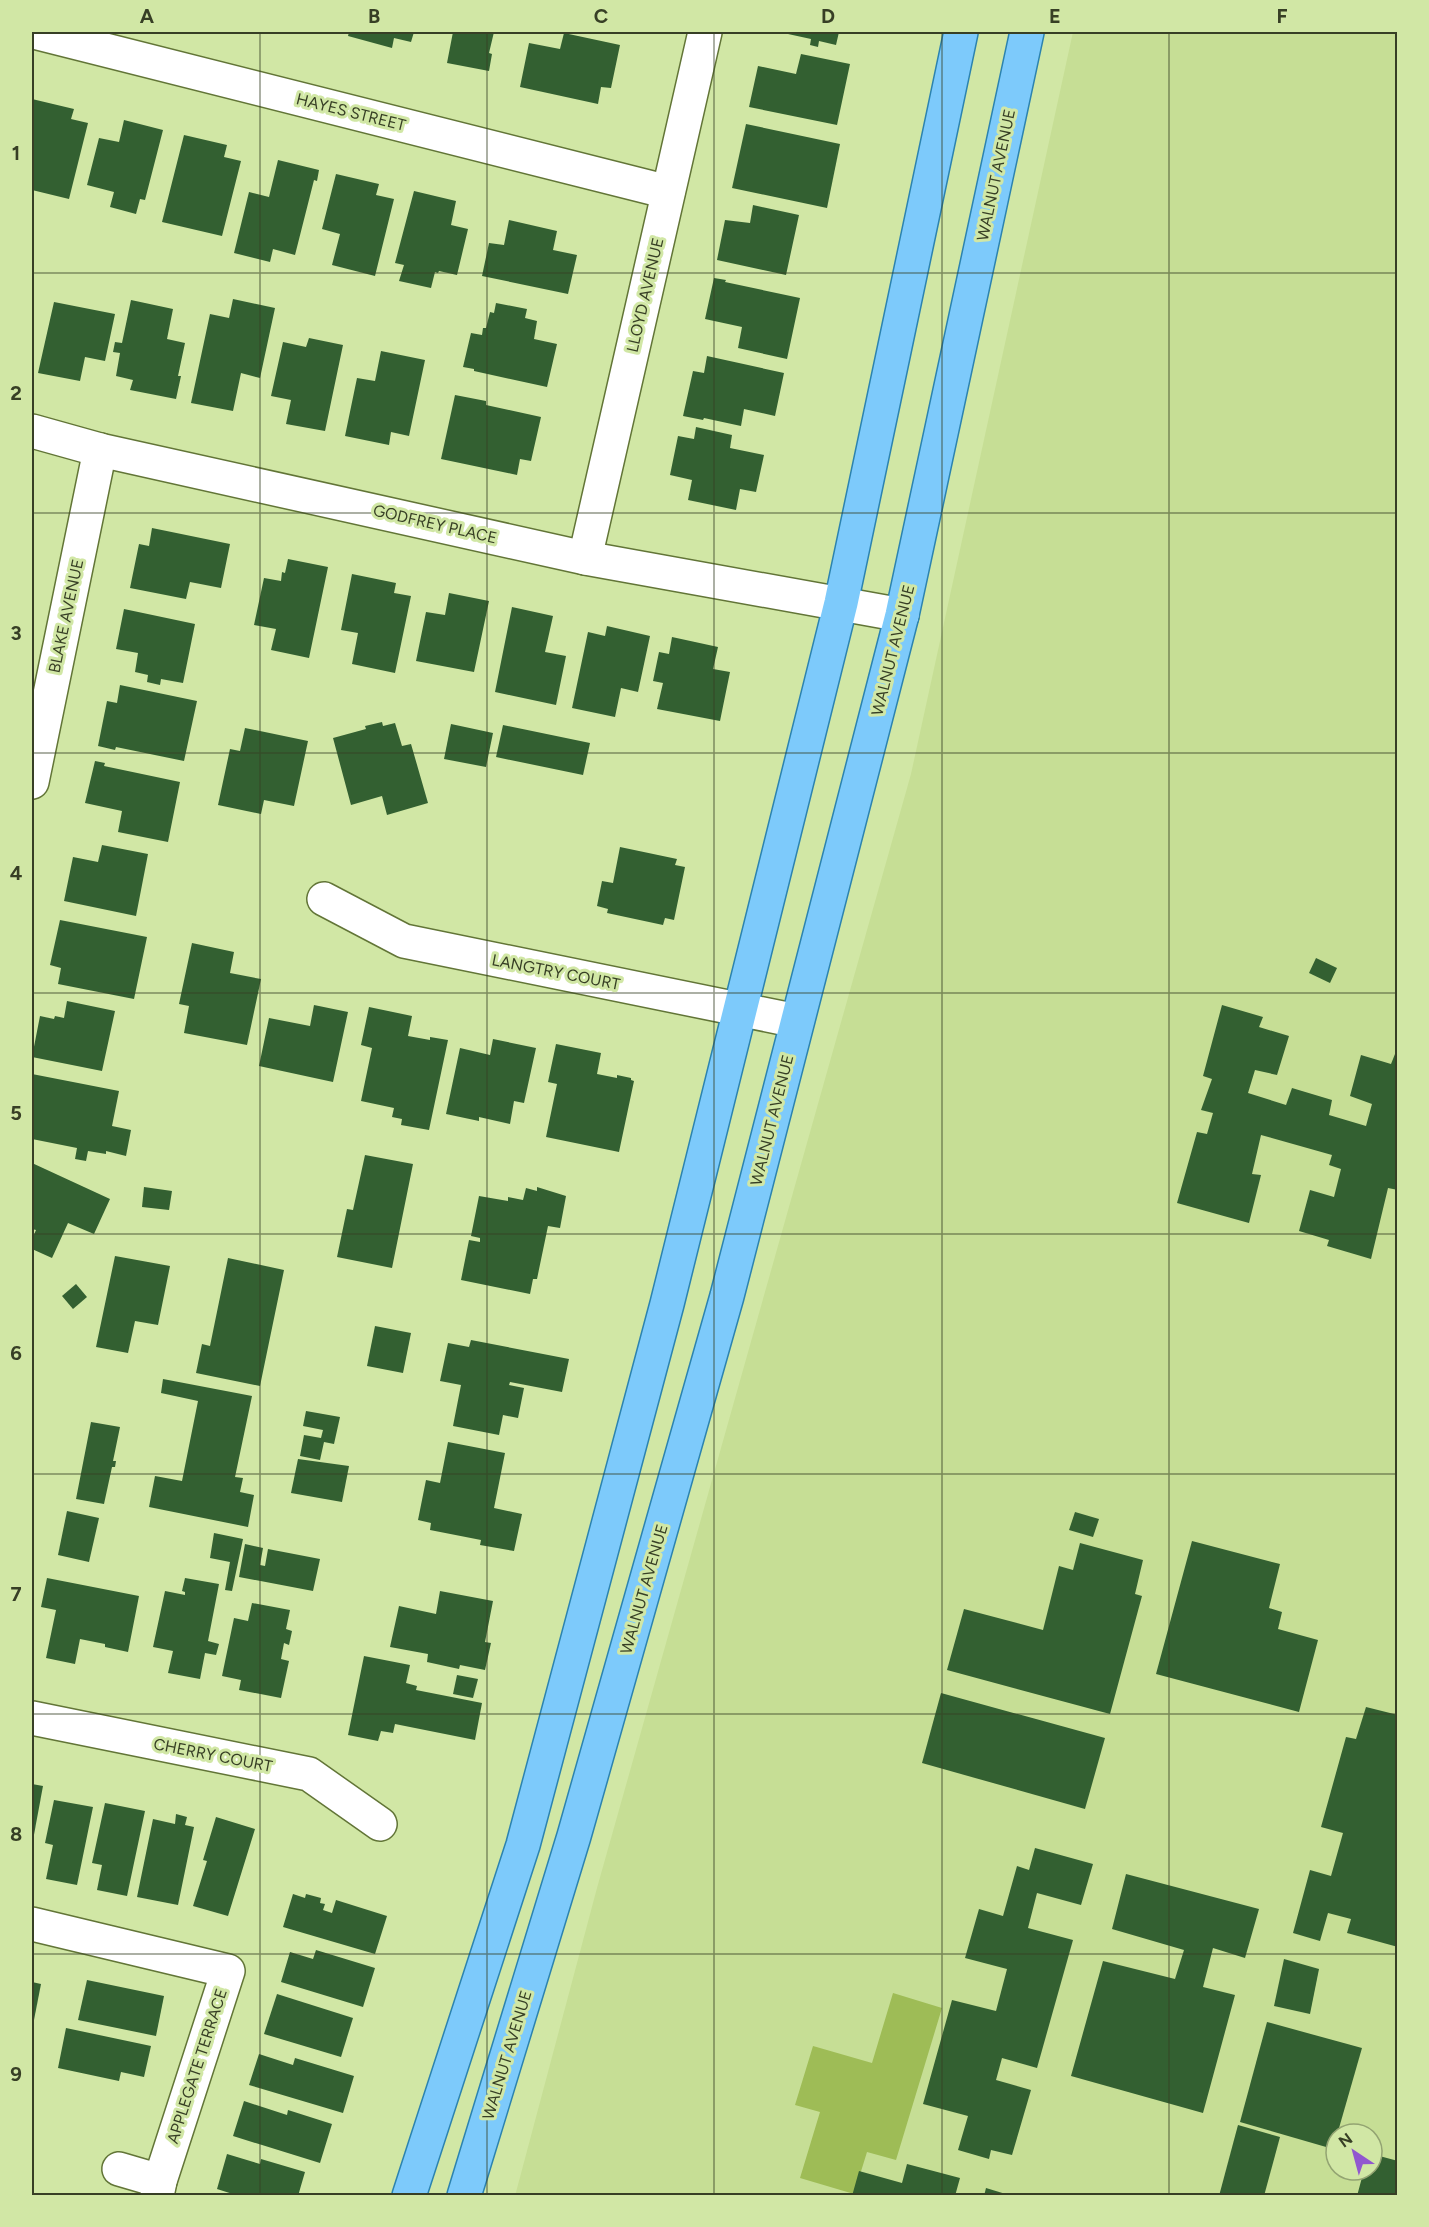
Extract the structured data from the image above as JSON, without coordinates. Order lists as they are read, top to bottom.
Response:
{
  "streets": {
    "main road": ["WALNUT AVENUE"],
    "street": [
      "HAYES STREET",
      "LLOYD AVENUE",
      "GODFREY PLACE",
      "BLAKE AVENUE",
      "LANGTRY COURT",
      "CHERRY COURT",
      "APPLEGATE TERRACE"
    ]
  },
  "crossings": [
    ["HAYES STREET", "LLOYD AVENUE"],
    ["WALNUT AVENUE", "GODFREY PLACE"],
    ["WALNUT AVENUE", "LANGTRY COURT"],
    ["LLOYD AVENUE", "GODFREY PLACE"],
    ["GODFREY PLACE", "BLAKE AVENUE"]
  ],
  "north": "top left",
  "grid": {
    "columns": [
      "A",
      "B",
      "C",
      "D",
      "E",
      "F"
    ],
    "rows": [
      "1",
      "2",
      "3",
      "4",
      "5",
      "6",
      "7",
      "8",
      "9"
    ]
  }
}
